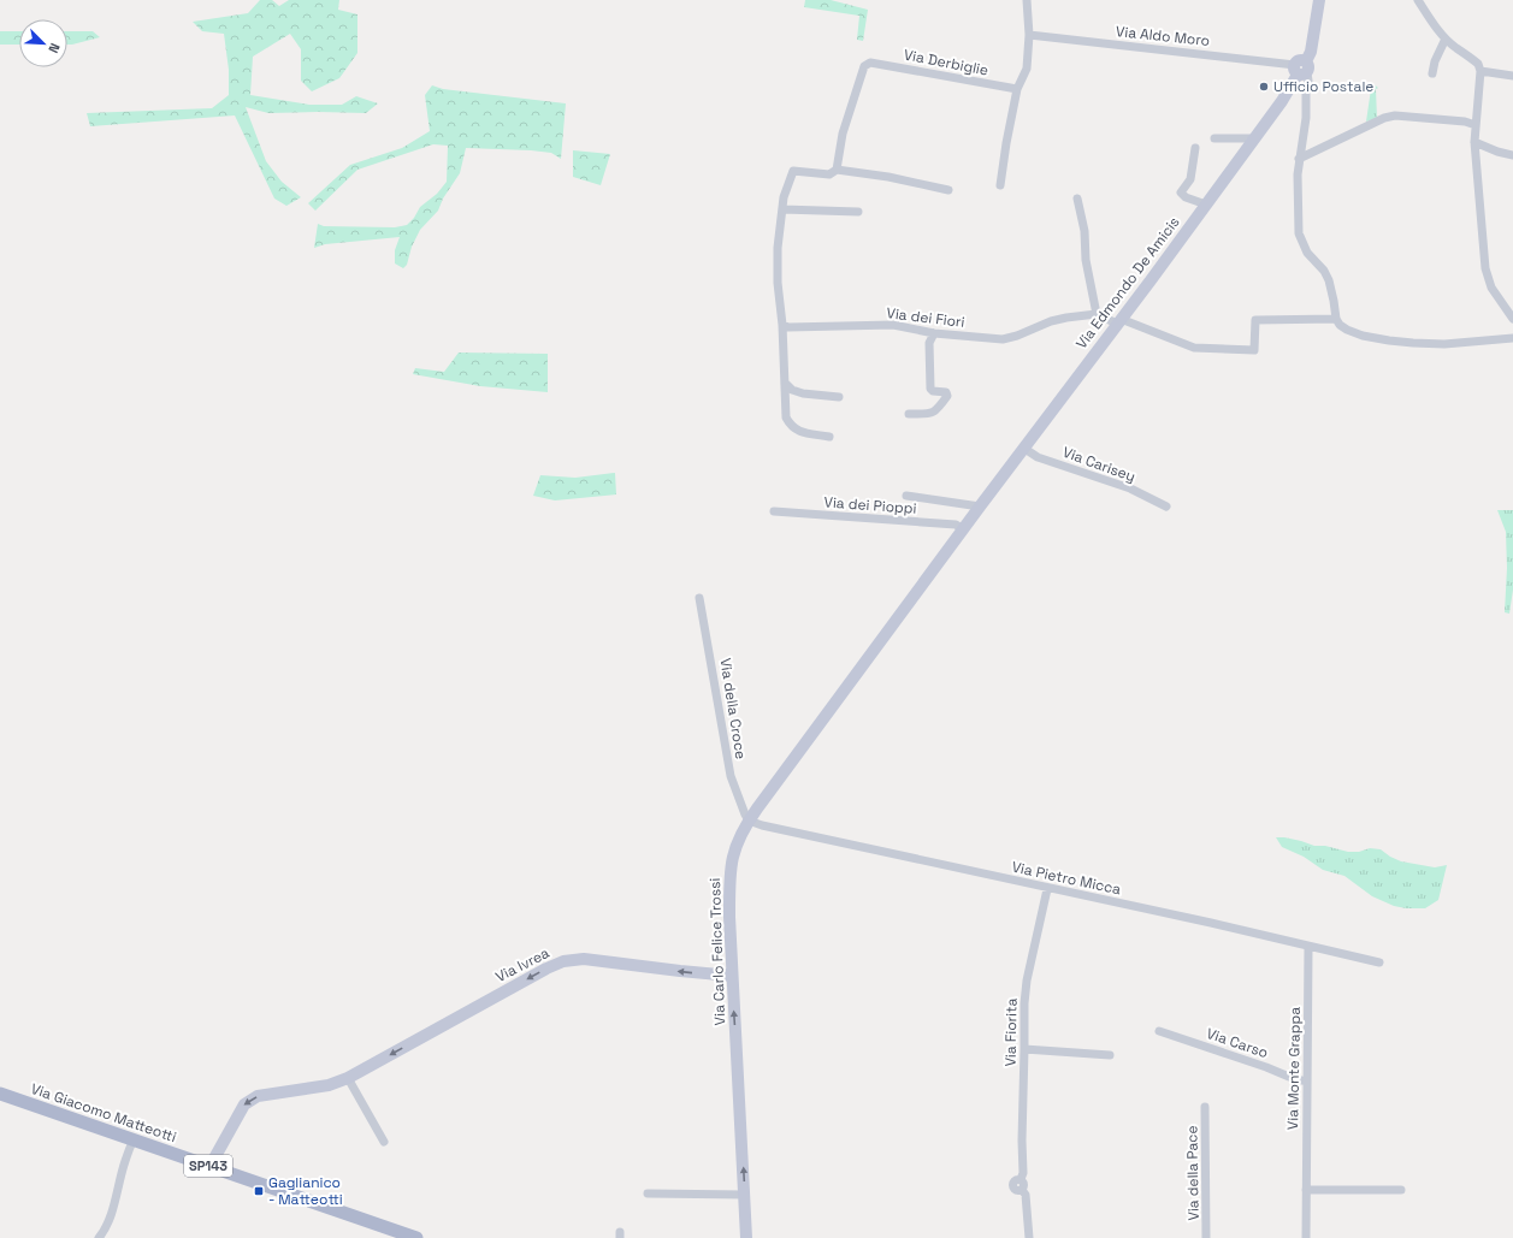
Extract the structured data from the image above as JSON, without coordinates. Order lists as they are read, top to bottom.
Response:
{
  "streets": {
    "main road": ["Via Giacomo Matteotti", "SP143"],
    "street": [
      "Via Aldo Moro",
      "Via Derbiglie",
      "Via Edmondo De Amicis",
      "Via dei Fiori",
      "Via Carisey",
      "Via dei Pioppi",
      "Via della Croce",
      "Via Pietro Micca",
      "Via Carlo Felice Trossi",
      "Via Ivrea",
      "Via Fiorita",
      "Via Carso",
      "Via Monte Grappa",
      "Via della Pace"
    ]
  },
  "crossings": [
    ["Via Aldo Moro", "Via Edmondo De Amicis"],
    ["Via Edmondo De Amicis", "Via Carisey"],
    ["Via Edmondo De Amicis", "Via dei Pioppi"],
    ["Via Edmondo De Amicis", "Via Carlo Felice Trossi"],
    ["Via della Croce", "Via Pietro Micca"],
    ["Via della Croce", "Via Carlo Felice Trossi"],
    ["Via Pietro Micca", "Via Carlo Felice Trossi"],
    ["Via Pietro Micca", "Via Fiorita"],
    ["Via Pietro Micca", "Via Monte Grappa"],
    ["Via Carlo Felice Trossi", "Via Ivrea"],
    ["Via Ivrea", "Via Giacomo Matteotti"],
    ["Via Carso", "Via Monte Grappa"]
  ],
  "one_way": ["Via Ivrea"],
  "places": {
    "other": ["Ufficio Postale"],
    "transit": ["Gaglianico - Matteotti"]
  },
  "north": "bottom right"
}
